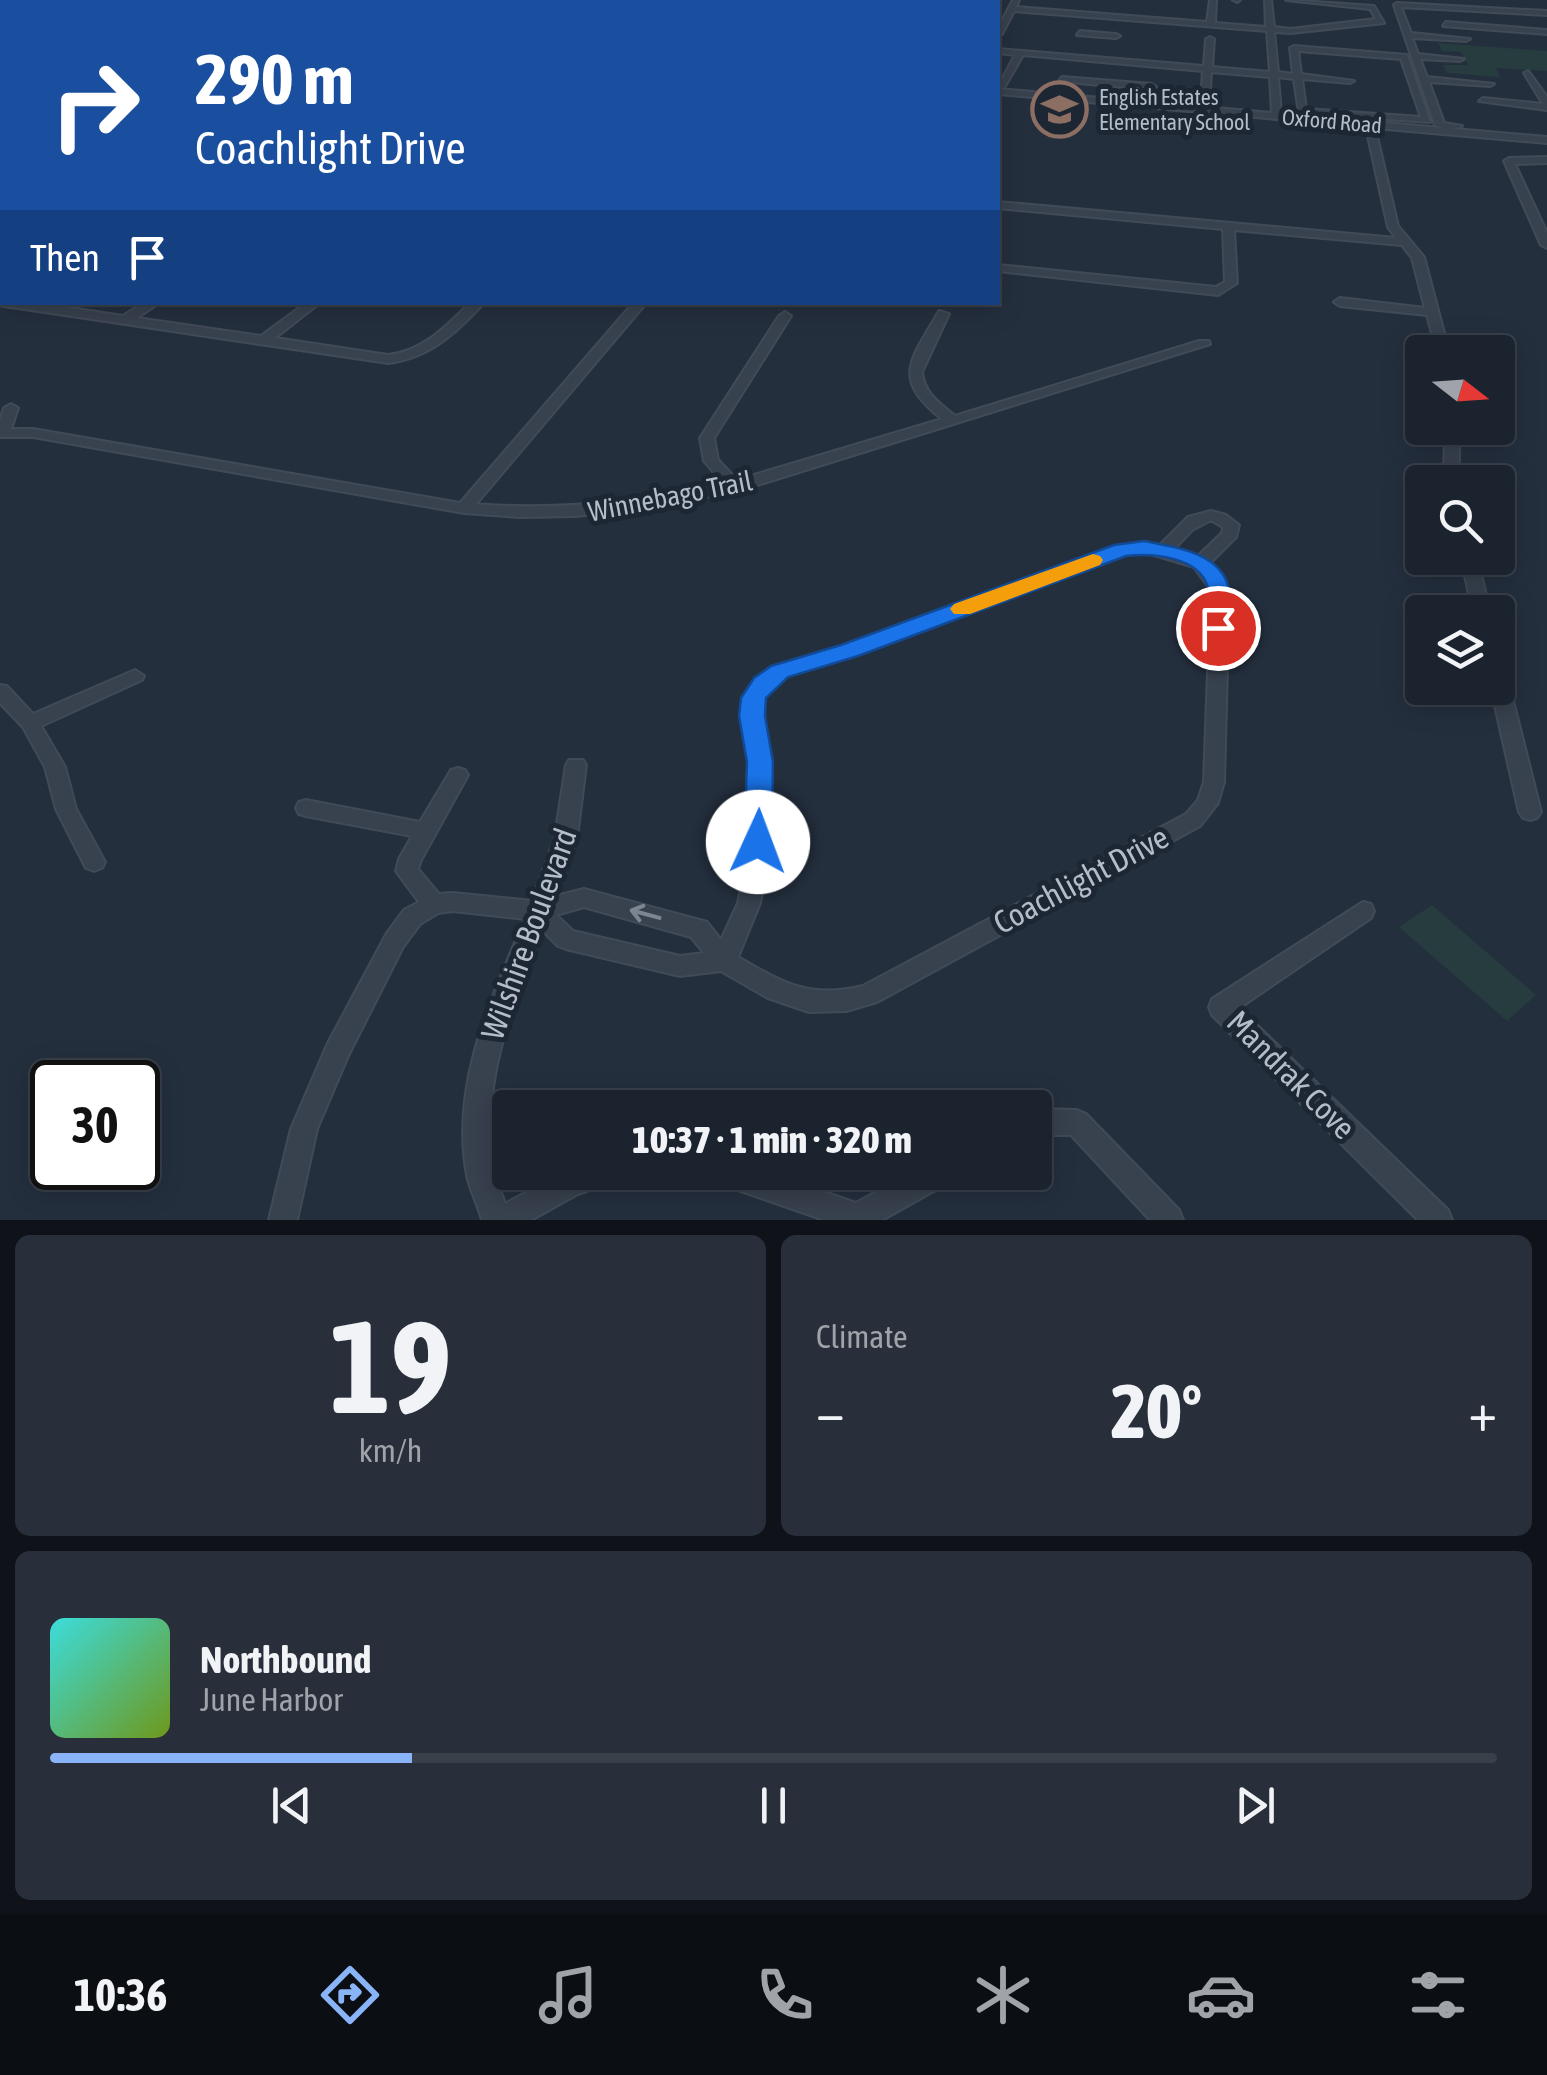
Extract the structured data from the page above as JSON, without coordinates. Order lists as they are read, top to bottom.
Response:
{
  "streets": {
    "street": [
      "Oxford Road",
      "Winnebago Trail",
      "Coachlight Drive",
      "Wilshire Boulevard",
      "Mandrak Cove"
    ]
  },
  "crossings": [
    ["Coachlight Drive", "Wilshire Boulevard"]
  ],
  "places": {
    "school or university": ["English Estates Elementary School"]
  },
  "north": "right",
  "page": {
    "turn": ["290 m", "Coachlight Drive"],
    "then": "Then",
    "limit": "30",
    "trip": "10:37 · 1 min · 320 m",
    "tile": [
      ["19", "km/h"],
      "Climate"
    ],
    "heat": ["−", "20°", "+"],
    "song": ["Northbound", "June Harbor"],
    "tabs": "10:36"
  }
}
